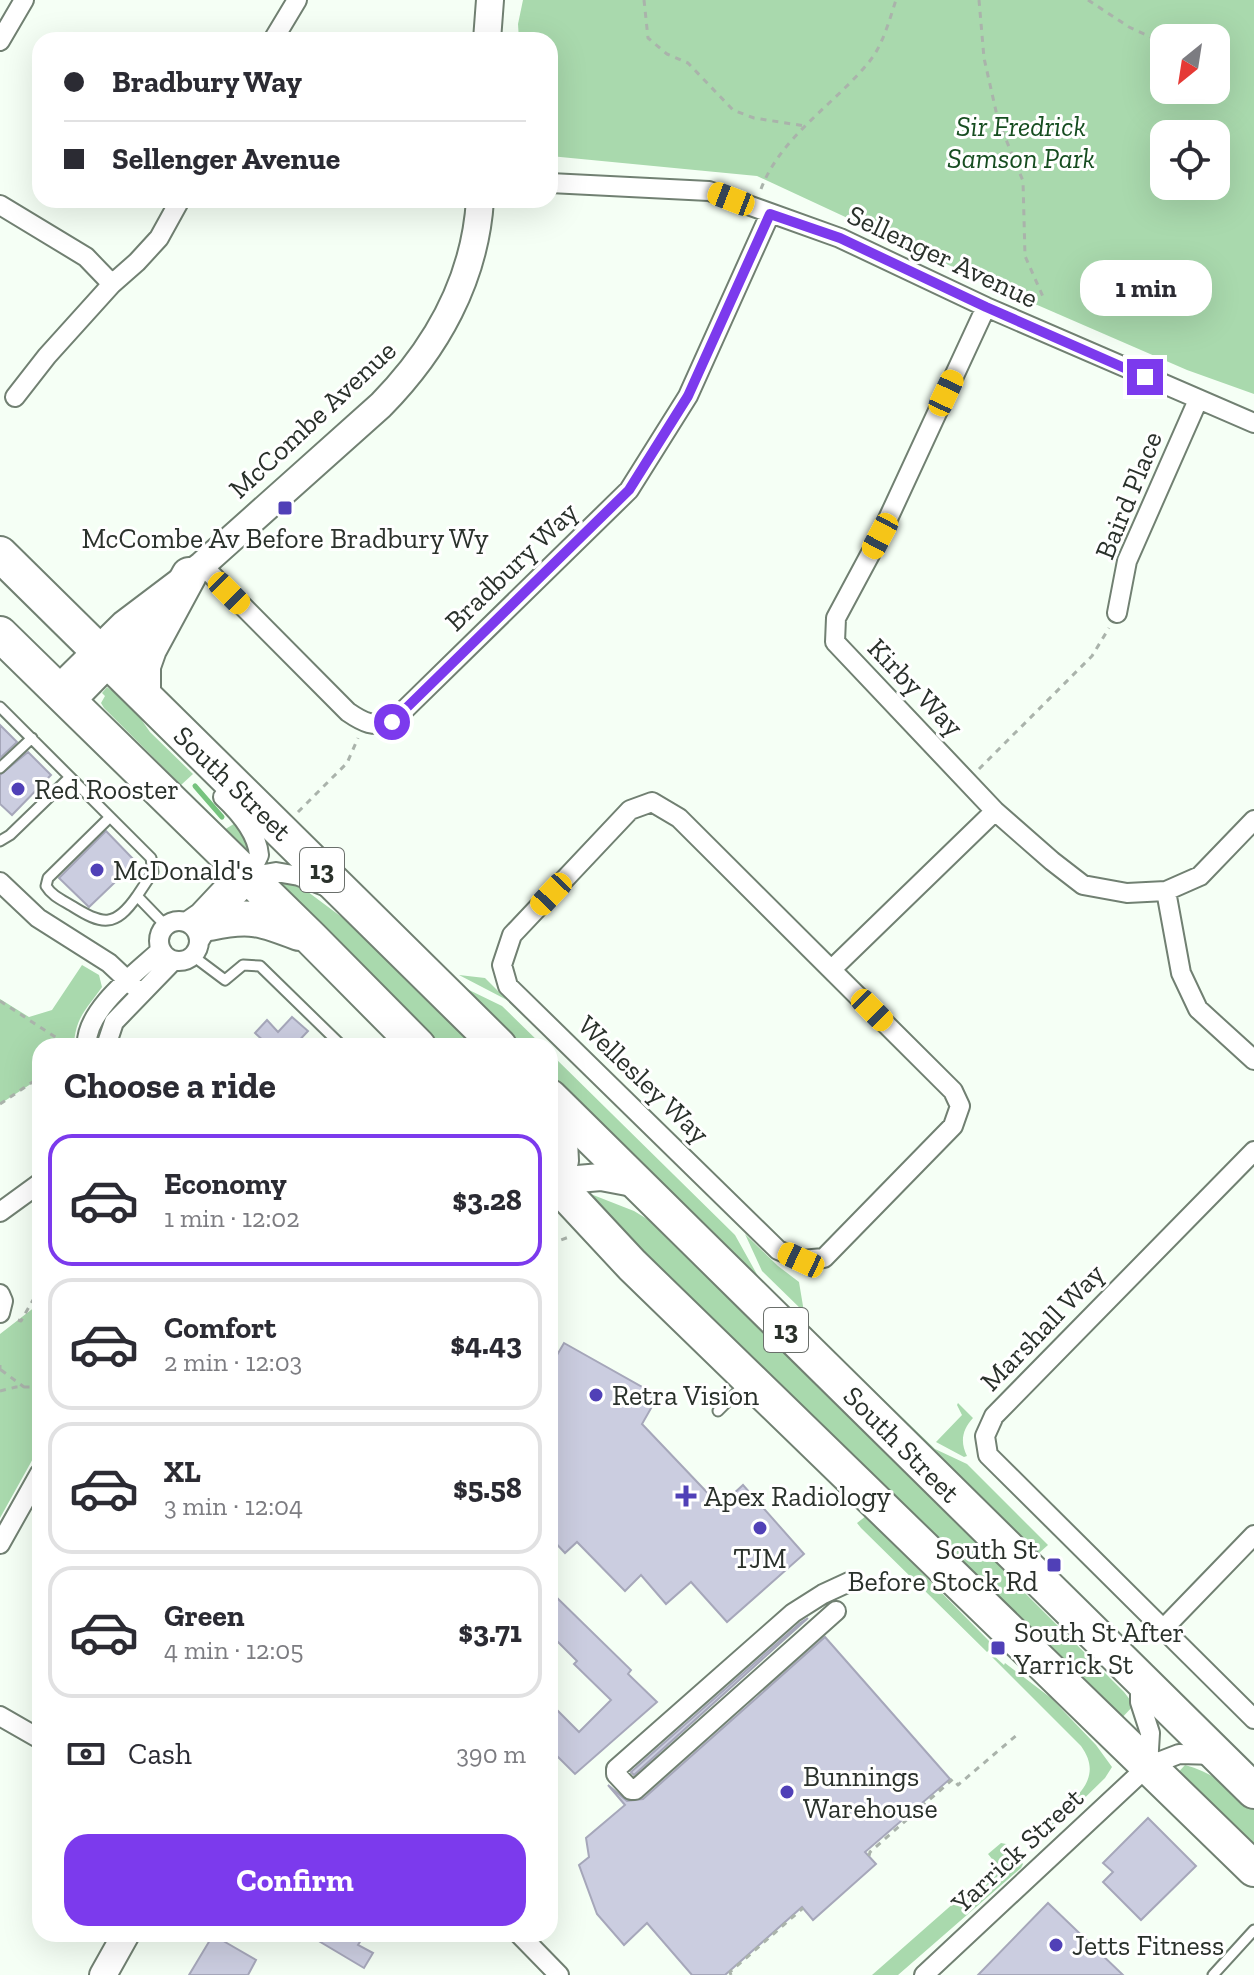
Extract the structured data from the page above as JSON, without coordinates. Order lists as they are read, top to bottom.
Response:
{
  "streets": {
    "highway": ["South Street", "13"],
    "street": [
      "Sellenger Avenue",
      "McCombe Avenue",
      "Baird Place",
      "Bradbury Way",
      "Kirby Way",
      "Wellesley Way",
      "Marshall Way",
      "Yarrick Street"
    ]
  },
  "crossings": [
    ["Sellenger Avenue", "Baird Place"],
    ["Sellenger Avenue", "Bradbury Way"],
    ["Sellenger Avenue", "Kirby Way"],
    ["McCombe Avenue", "South Street"],
    ["South Street", "Yarrick Street"]
  ],
  "parks": ["Sir Fredrick Samson Park"],
  "places": {
    "transit": ["McCombe Av Before Bradbury Wy", "South St Before Stock Rd", "South St After Yarrick St"],
    "other": [
      "Red Rooster",
      "McDonald's",
      "Retra Vision",
      "TJM",
      "Bunnings Warehouse",
      "Jetts Fitness"
    ],
    "health": ["Apex Radiology"]
  },
  "north": "bottom left",
  "page": {
    "banner": ["Bradbury Way", "Sellenger Avenue"],
    "bubble": "1 min",
    "heading": "Choose a ride",
    "list": [
      {
        "name": "Economy",
        "note": "1 min · 12:02",
        "value": "$3.28"
      },
      {
        "name": "Comfort",
        "note": "2 min · 12:03",
        "value": "$4.43"
      },
      {
        "name": "XL",
        "note": "3 min · 12:04",
        "value": "$5.58"
      },
      {
        "name": "Green",
        "note": "4 min · 12:05",
        "value": "$3.71"
      }
    ],
    "pay": ["Cash", "390 m"],
    "buttons": "Confirm"
  }
}
